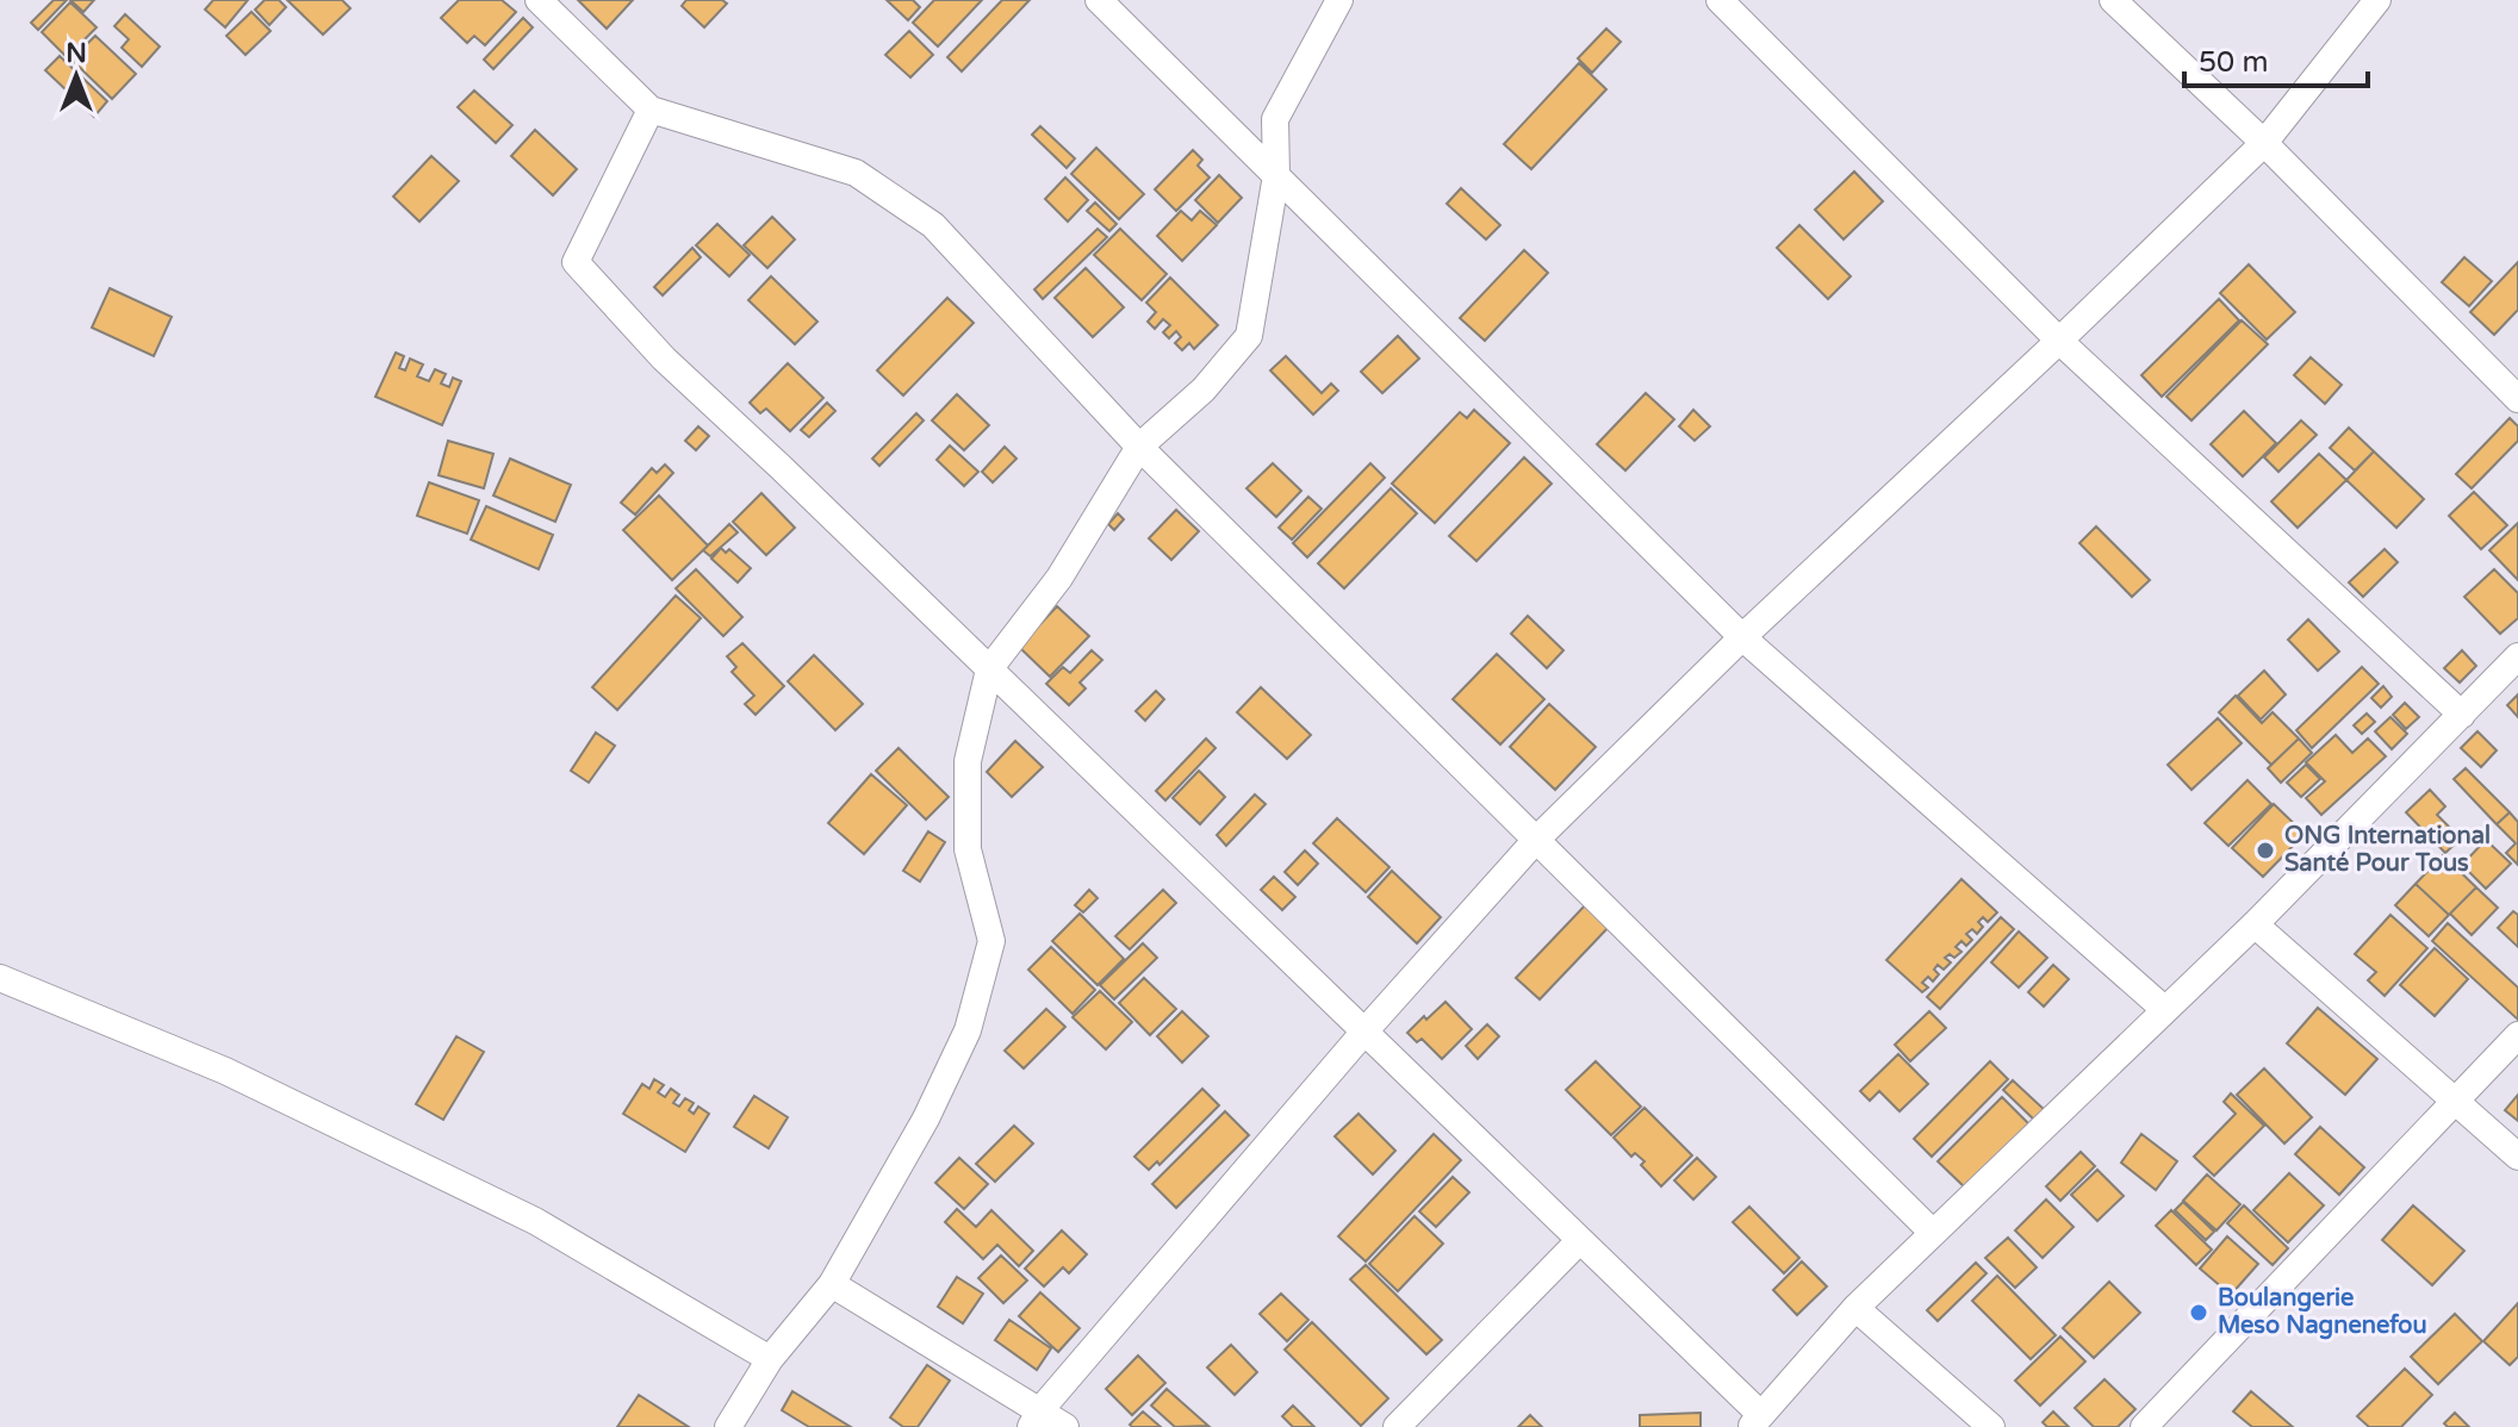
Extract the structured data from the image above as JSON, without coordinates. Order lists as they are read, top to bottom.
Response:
{
  "places": ["ONG International Santé Pour Tous", "Boulangerie Meso Nagnenefou"],
  "scale_bar": "50 m",
  "north": "top"
}
